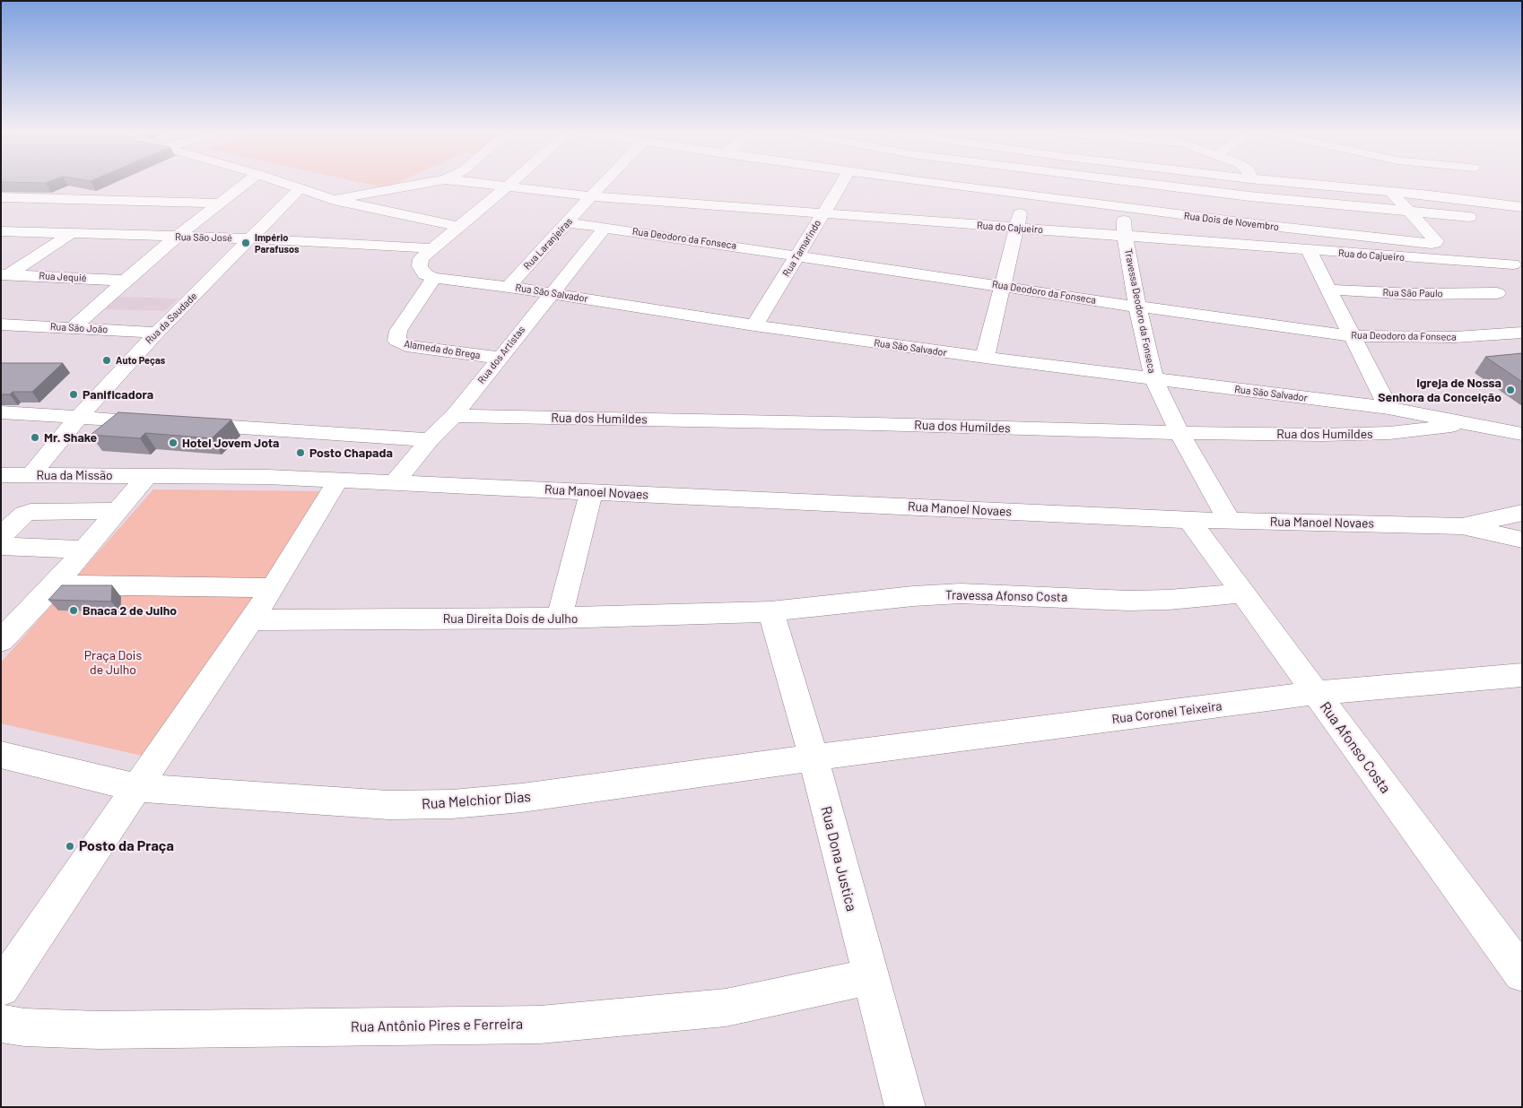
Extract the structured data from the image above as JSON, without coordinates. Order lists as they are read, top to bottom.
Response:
{
  "streets": {
    "street": [
      "Rua Dois de Novembro",
      "Rua do Cajueiro",
      "Rua São José",
      "Rua Deodoro da Fonseca",
      "Rua Laranjeiras",
      "Rua Tamarindo",
      "Rua Jequié",
      "Rua São Salvador",
      "Rua São Paulo",
      "Travessa Deodoro da Fonseca",
      "Rua da Saudade",
      "Rua São João",
      "Alameda do Brega",
      "Rua dos Artistas",
      "Rua dos Humildes",
      "Rua da Missão",
      "Rua Manoel Novaes",
      "Travessa Afonso Costa",
      "Rua Direita Dois de Julho",
      "Rua Coronel Teixeira",
      "Rua Afonso Costa",
      "Rua Melchior Dias",
      "Rua Dona Justica",
      "Rua Antônio Pires e Ferreira"
    ]
  },
  "crossings": [
    ["Rua Dois de Novembro", "Travessa Deodoro da Fonseca"],
    ["Rua do Cajueiro", "Rua Laranjeiras"],
    ["Rua do Cajueiro", "Rua Tamarindo"],
    ["Rua do Cajueiro", "Travessa Deodoro da Fonseca"],
    ["Rua São José", "Rua da Saudade"],
    ["Rua Deodoro da Fonseca", "Rua Laranjeiras"],
    ["Rua Deodoro da Fonseca", "Rua Tamarindo"],
    ["Rua Deodoro da Fonseca", "Travessa Deodoro da Fonseca"],
    ["Rua Deodoro da Fonseca", "Rua dos Artistas"],
    ["Rua Laranjeiras", "Rua São Salvador"],
    ["Rua Tamarindo", "Rua São Salvador"],
    ["Rua São Salvador", "Travessa Deodoro da Fonseca"],
    ["Rua São Salvador", "Alameda do Brega"],
    ["Rua São Salvador", "Rua dos Artistas"],
    ["Rua São Salvador", "Rua dos Humildes"],
    ["Travessa Deodoro da Fonseca", "Rua dos Humildes"],
    ["Travessa Deodoro da Fonseca", "Rua Manoel Novaes"],
    ["Rua da Saudade", "Rua São João"],
    ["Rua da Saudade", "Rua da Missão"],
    ["Alameda do Brega", "Rua dos Artistas"],
    ["Rua dos Artistas", "Rua dos Humildes"],
    ["Rua dos Artistas", "Rua Manoel Novaes"],
    ["Rua Manoel Novaes", "Rua Afonso Costa"],
    ["Travessa Afonso Costa", "Rua Direita Dois de Julho"],
    ["Travessa Afonso Costa", "Rua Afonso Costa"],
    ["Travessa Afonso Costa", "Rua Dona Justica"],
    ["Rua Direita Dois de Julho", "Rua Dona Justica"],
    ["Rua Coronel Teixeira", "Rua Afonso Costa"],
    ["Rua Coronel Teixeira", "Rua Melchior Dias"],
    ["Rua Coronel Teixeira", "Rua Dona Justica"],
    ["Rua Melchior Dias", "Rua Dona Justica"],
    ["Rua Dona Justica", "Rua Antônio Pires e Ferreira"]
  ],
  "parks": ["Praça Dois de Julho"],
  "places": [
    "Império Parafusos",
    "Auto Peças",
    "Igreja de Nossa Senhora da Conceição",
    "Panificadora",
    "Mr. Shake",
    "Hotel Jovem Jota",
    "Posto Chapada",
    "Bnaca 2 de Julho",
    "Posto da Praça"
  ]
}
